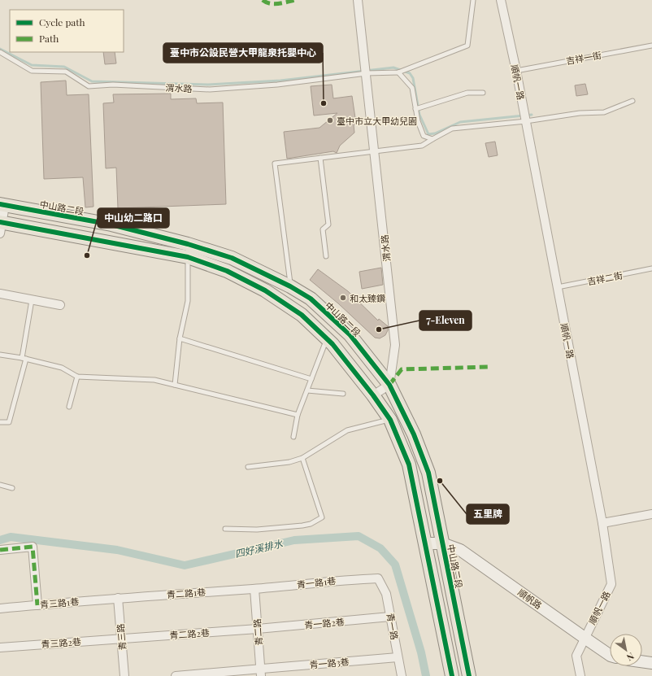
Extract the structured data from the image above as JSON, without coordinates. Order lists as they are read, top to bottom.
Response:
{
  "streets": {
    "main road": ["中山路二段"],
    "street": [
      "順帆一路",
      "渭水路",
      "青一路1巷",
      "青二路1巷",
      "順帆路",
      "青三路1巷",
      "青一路2巷",
      "青一路",
      "青二路",
      "青二路2巷",
      "青三路",
      "青三路2巷",
      "青一路3巷"
    ],
    "lane": ["吉祥一街", "吉祥二街"]
  },
  "crossings": [
    ["吉祥一街", "順帆一路"],
    ["順帆一路", "吉祥二街"],
    ["順帆一路", "順帆路"],
    ["渭水路", "中山路二段"],
    ["中山路二段", "順帆路"],
    ["青一路1巷", "青二路1巷"],
    ["青一路1巷", "青一路"],
    ["青一路1巷", "青二路"],
    ["青二路1巷", "青三路1巷"],
    ["青二路1巷", "青二路"],
    ["青二路1巷", "青三路"],
    ["青三路1巷", "青三路"],
    ["青一路2巷", "青一路"],
    ["青一路2巷", "青二路"],
    ["青一路2巷", "青二路2巷"],
    ["青一路", "青一路3巷"],
    ["青二路", "青二路2巷"],
    ["青二路", "青一路3巷"],
    ["青二路2巷", "青三路"],
    ["青二路2巷", "青三路2巷"],
    ["青三路", "青三路2巷"]
  ],
  "water": ["四好溪排水"],
  "places": [
    "臺中市公設民營大甲龍泉托嬰中心",
    "臺中市立大甲幼兒園",
    "中山幼二路口",
    "和太臻鑽",
    "7-Eleven",
    "五里牌"
  ],
  "legend": ["Cycle path", "Path"],
  "north": "bottom right"
}
